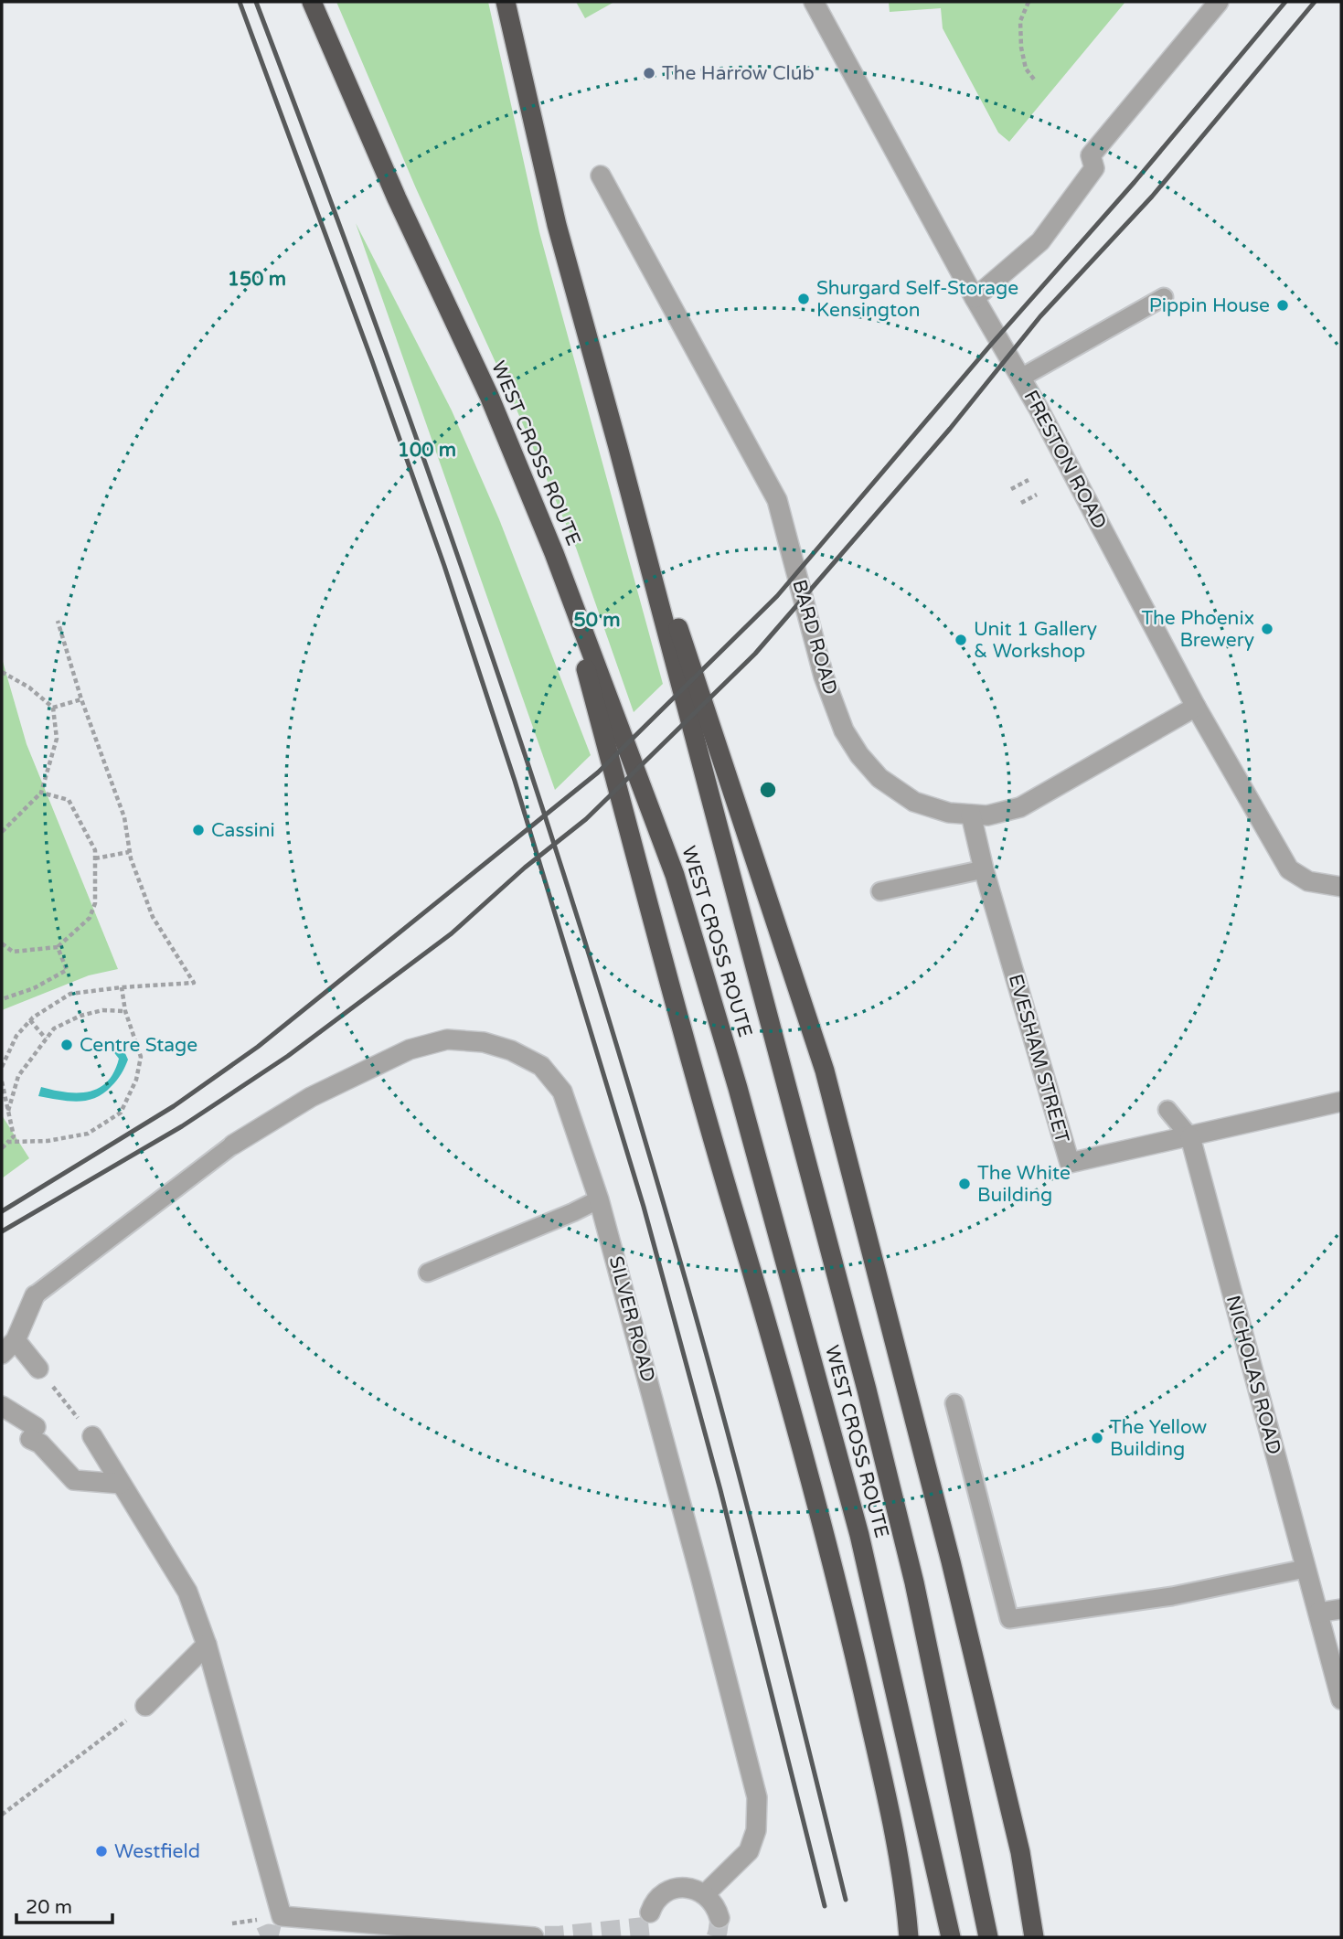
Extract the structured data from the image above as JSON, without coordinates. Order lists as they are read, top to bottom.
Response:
{
  "streets": {
    "highway": ["WEST CROSS ROUTE"],
    "street": [
      "FRESTON ROAD",
      "BARD ROAD",
      "EVESHAM STREET",
      "SILVER ROAD",
      "NICHOLAS ROAD"
    ]
  },
  "crossings": [
    ["FRESTON ROAD", "BARD ROAD"],
    ["EVESHAM STREET", "NICHOLAS ROAD"]
  ],
  "places": [
    "The Harrow Club",
    "Shurgard Self-Storage Kensington",
    "Pippin House",
    "The Phoenix Brewery",
    "Unit 1 Gallery & Workshop",
    "Cassini",
    "Centre Stage",
    "The White Building",
    "The Yellow Building",
    "Westfield"
  ],
  "scale_bar": "20 m",
  "rings": ["150 m", "100 m", "50 m"]
}
